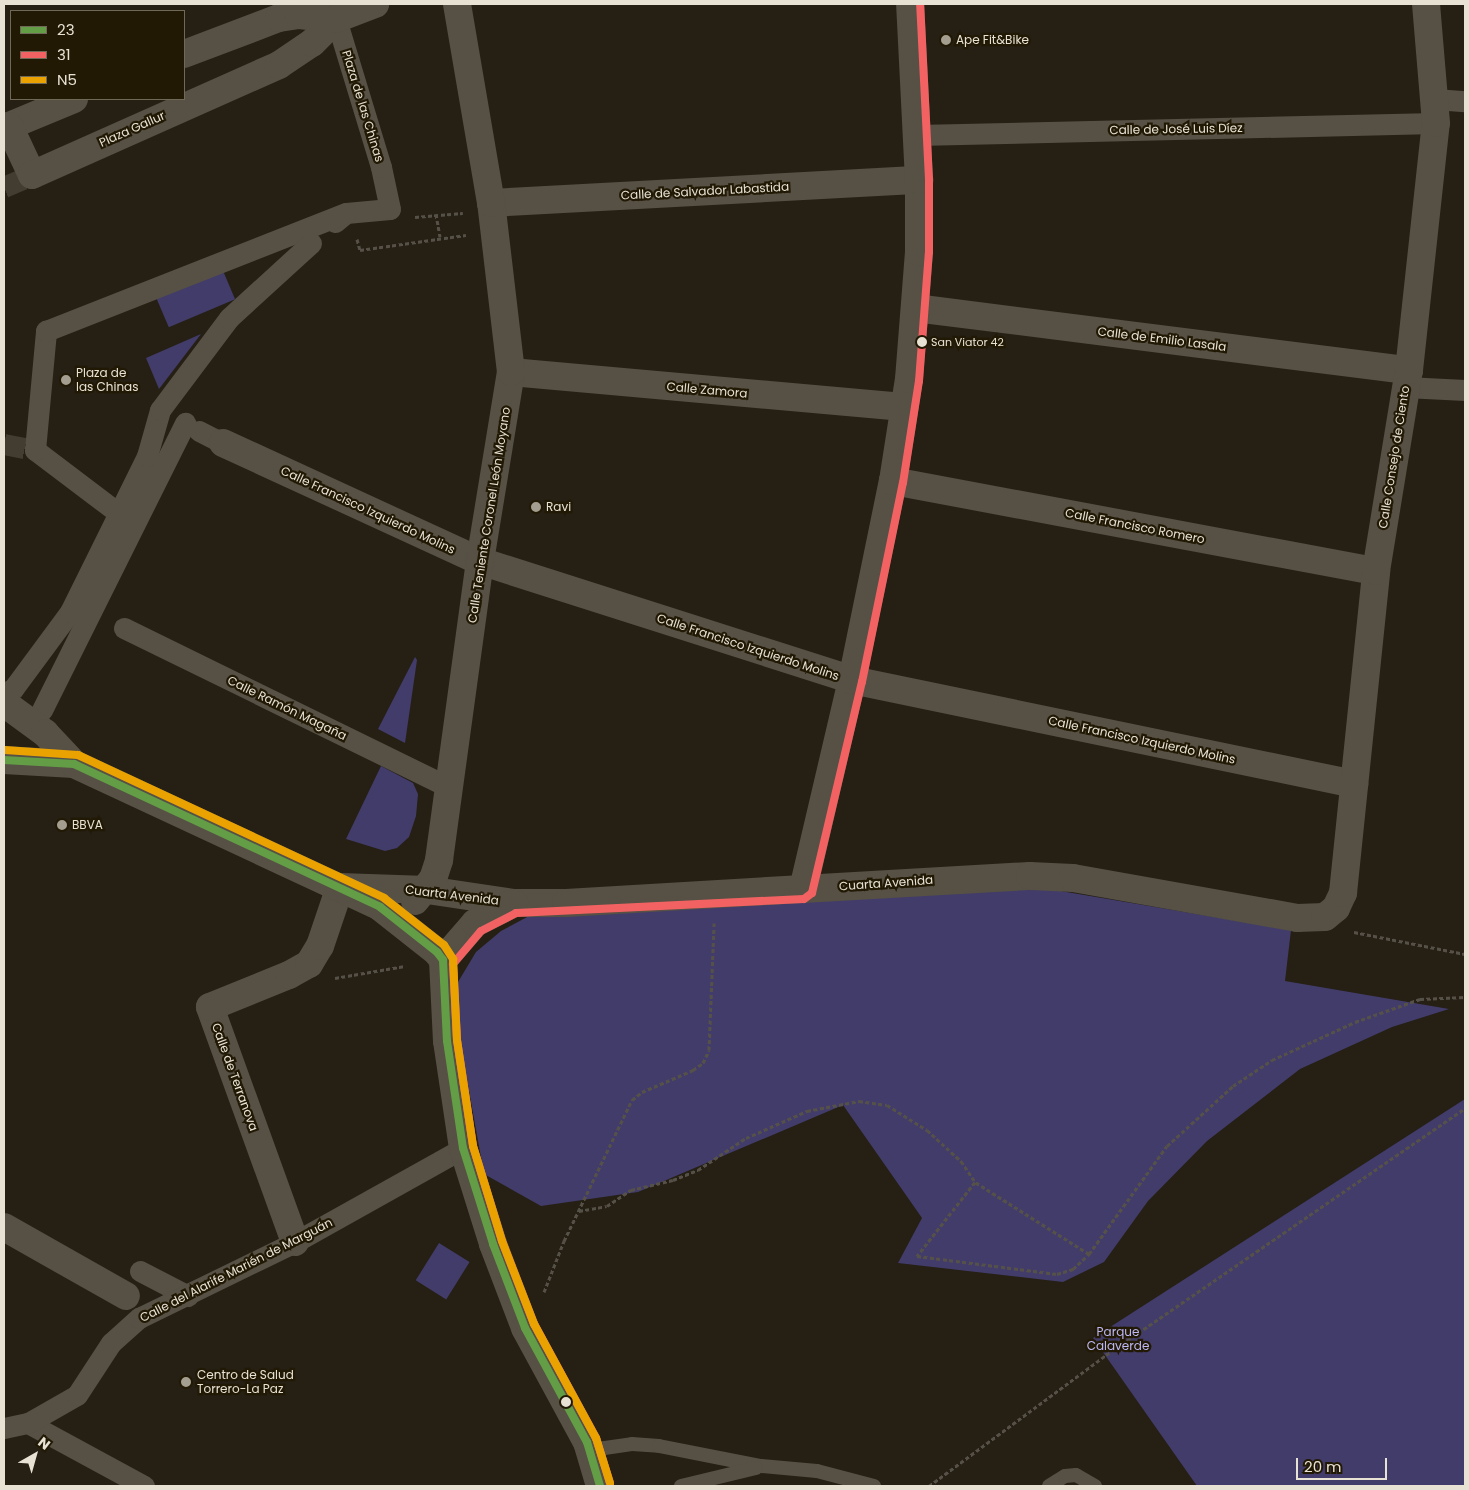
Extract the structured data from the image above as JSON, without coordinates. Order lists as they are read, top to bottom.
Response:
{
  "streets": {
    "street": [
      "Plaza de las Chinas",
      "Plaza Gallur",
      "Calle de José Luis Díez",
      "Calle de Salvador Labastida",
      "Calle de Emilio Lasala",
      "Calle Zamora",
      "Calle Consejo de Ciento",
      "Calle Francisco Izquierdo Molins",
      "Calle Teniente Coronel León Moyano",
      "Calle Francisco Romero",
      "Calle Ramón Magaña",
      "Cuarta Avenida",
      "Calle de Terranova",
      "Calle del Alarife Marién de Marguán"
    ]
  },
  "crossings": [
    ["Plaza de las Chinas", "Plaza Gallur"],
    ["Calle de José Luis Díez", "Calle Consejo de Ciento"],
    ["Calle de Salvador Labastida", "Calle Teniente Coronel León Moyano"],
    ["Calle de Emilio Lasala", "Calle Consejo de Ciento"],
    ["Calle Zamora", "Calle Teniente Coronel León Moyano"],
    ["Calle Consejo de Ciento", "Calle Francisco Izquierdo Molins"],
    ["Calle Consejo de Ciento", "Calle Francisco Romero"],
    ["Calle Consejo de Ciento", "Cuarta Avenida"],
    ["Calle Francisco Izquierdo Molins", "Calle Teniente Coronel León Moyano"],
    ["Calle Teniente Coronel León Moyano", "Calle Ramón Magaña"],
    ["Calle Teniente Coronel León Moyano", "Cuarta Avenida"],
    ["Cuarta Avenida", "Calle de Terranova"],
    ["Calle de Terranova", "Calle del Alarife Marién de Marguán"]
  ],
  "parks": ["Parque Calaverde"],
  "places": [
    "Ape Fit&Bike",
    "San Viator 42",
    "Plaza de las Chinas",
    "Ravi",
    "BBVA",
    "Centro de Salud Torrero-La Paz"
  ],
  "lines": ["transit line 31", "transit line N5", "transit line 23"],
  "legend": ["23", "31", "N5"],
  "scale_bar": "20 m",
  "north": "top right"
}
